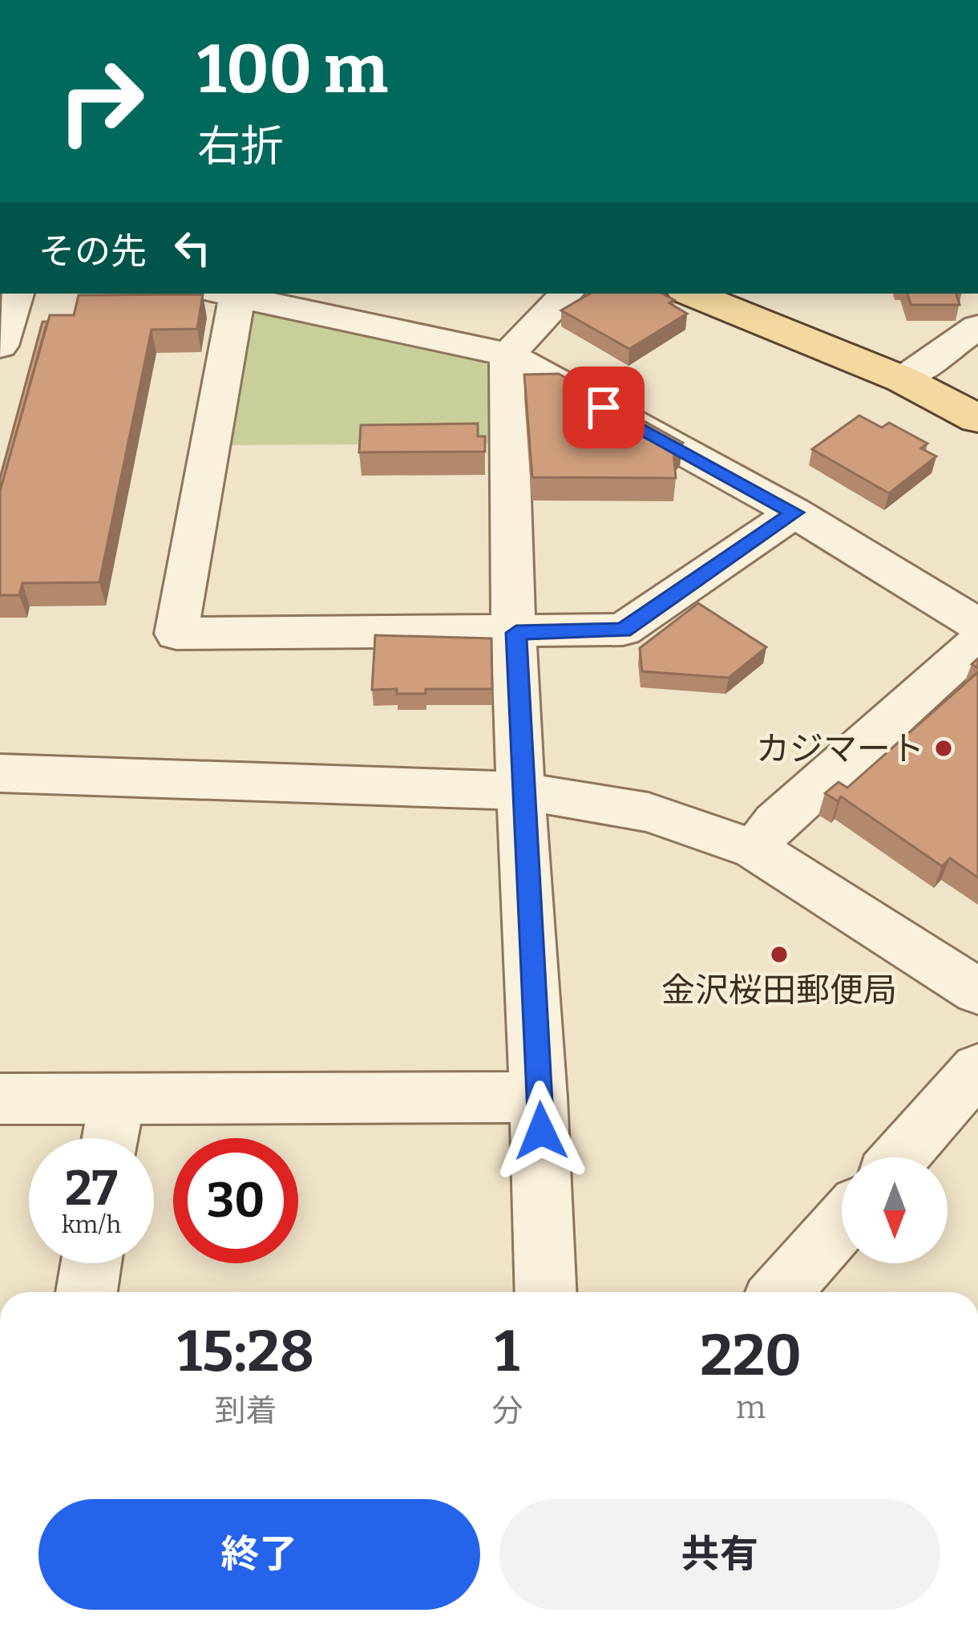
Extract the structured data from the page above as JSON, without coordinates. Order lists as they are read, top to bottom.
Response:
{
  "places": ["カジマート", "金沢桜田郵便局"],
  "north": "bottom",
  "page": {
    "turn": ["100 m", "右折"],
    "then": "その先",
    "speed": "27 km/h",
    "limit": "30",
    "eta": [
      "15:28",
      "到着",
      "1",
      "分",
      "220",
      "m"
    ],
    "buttons": ["終了", "共有"]
  }
}
